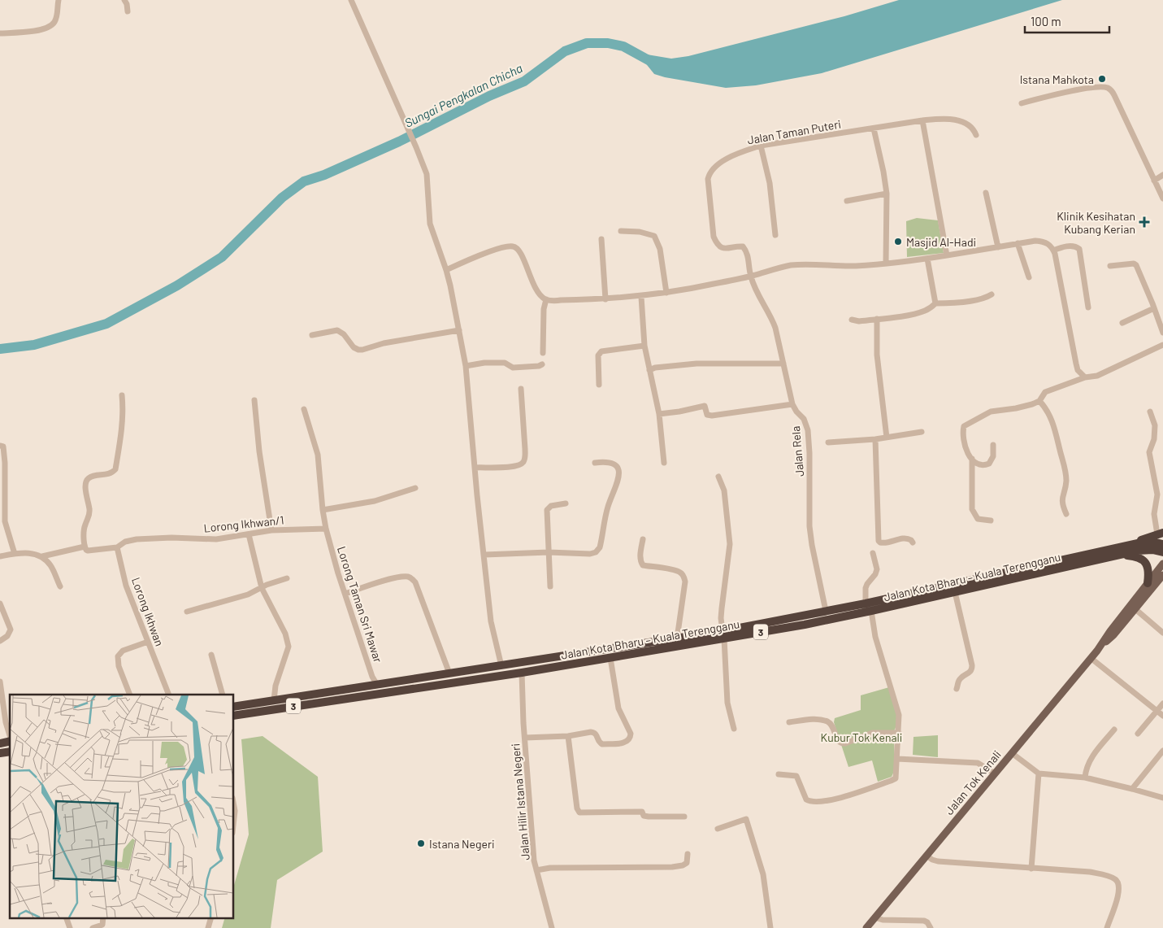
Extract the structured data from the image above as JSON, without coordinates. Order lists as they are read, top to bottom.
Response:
{
  "streets": {
    "highway": ["Jalan Kota Bharu – Kuala Terengganu", "3"],
    "main road": ["Jalan Tok Kenali"],
    "street": [
      "Jalan Taman Puteri",
      "Jalan Rela",
      "Lorong Ikhwan/1",
      "Lorong Taman Sri Mawar",
      "Lorong Ikhwan",
      "Jalan Hilir Istana Negeri"
    ]
  },
  "crossings": [
    ["Jalan Taman Puteri", "Jalan Rela"],
    ["Jalan Rela", "Jalan Kota Bharu – Kuala Terengganu"],
    ["Lorong Ikhwan/1", "Lorong Taman Sri Mawar"],
    ["Lorong Ikhwan/1", "Lorong Ikhwan"],
    ["Jalan Kota Bharu – Kuala Terengganu", "Lorong Taman Sri Mawar"],
    ["Jalan Kota Bharu – Kuala Terengganu", "3"],
    ["Jalan Kota Bharu – Kuala Terengganu", "Jalan Hilir Istana Negeri"]
  ],
  "water": ["Sungai Pengkalan Chicha"],
  "parks": ["Kubur Tok Kenali"],
  "places": {
    "other": ["Istana Mahkota", "Masjid Al-Hadi", "Istana Negeri"],
    "health": ["Klinik Kesihatan Kubang Kerian"]
  },
  "scale_bar": "100 m"
}
